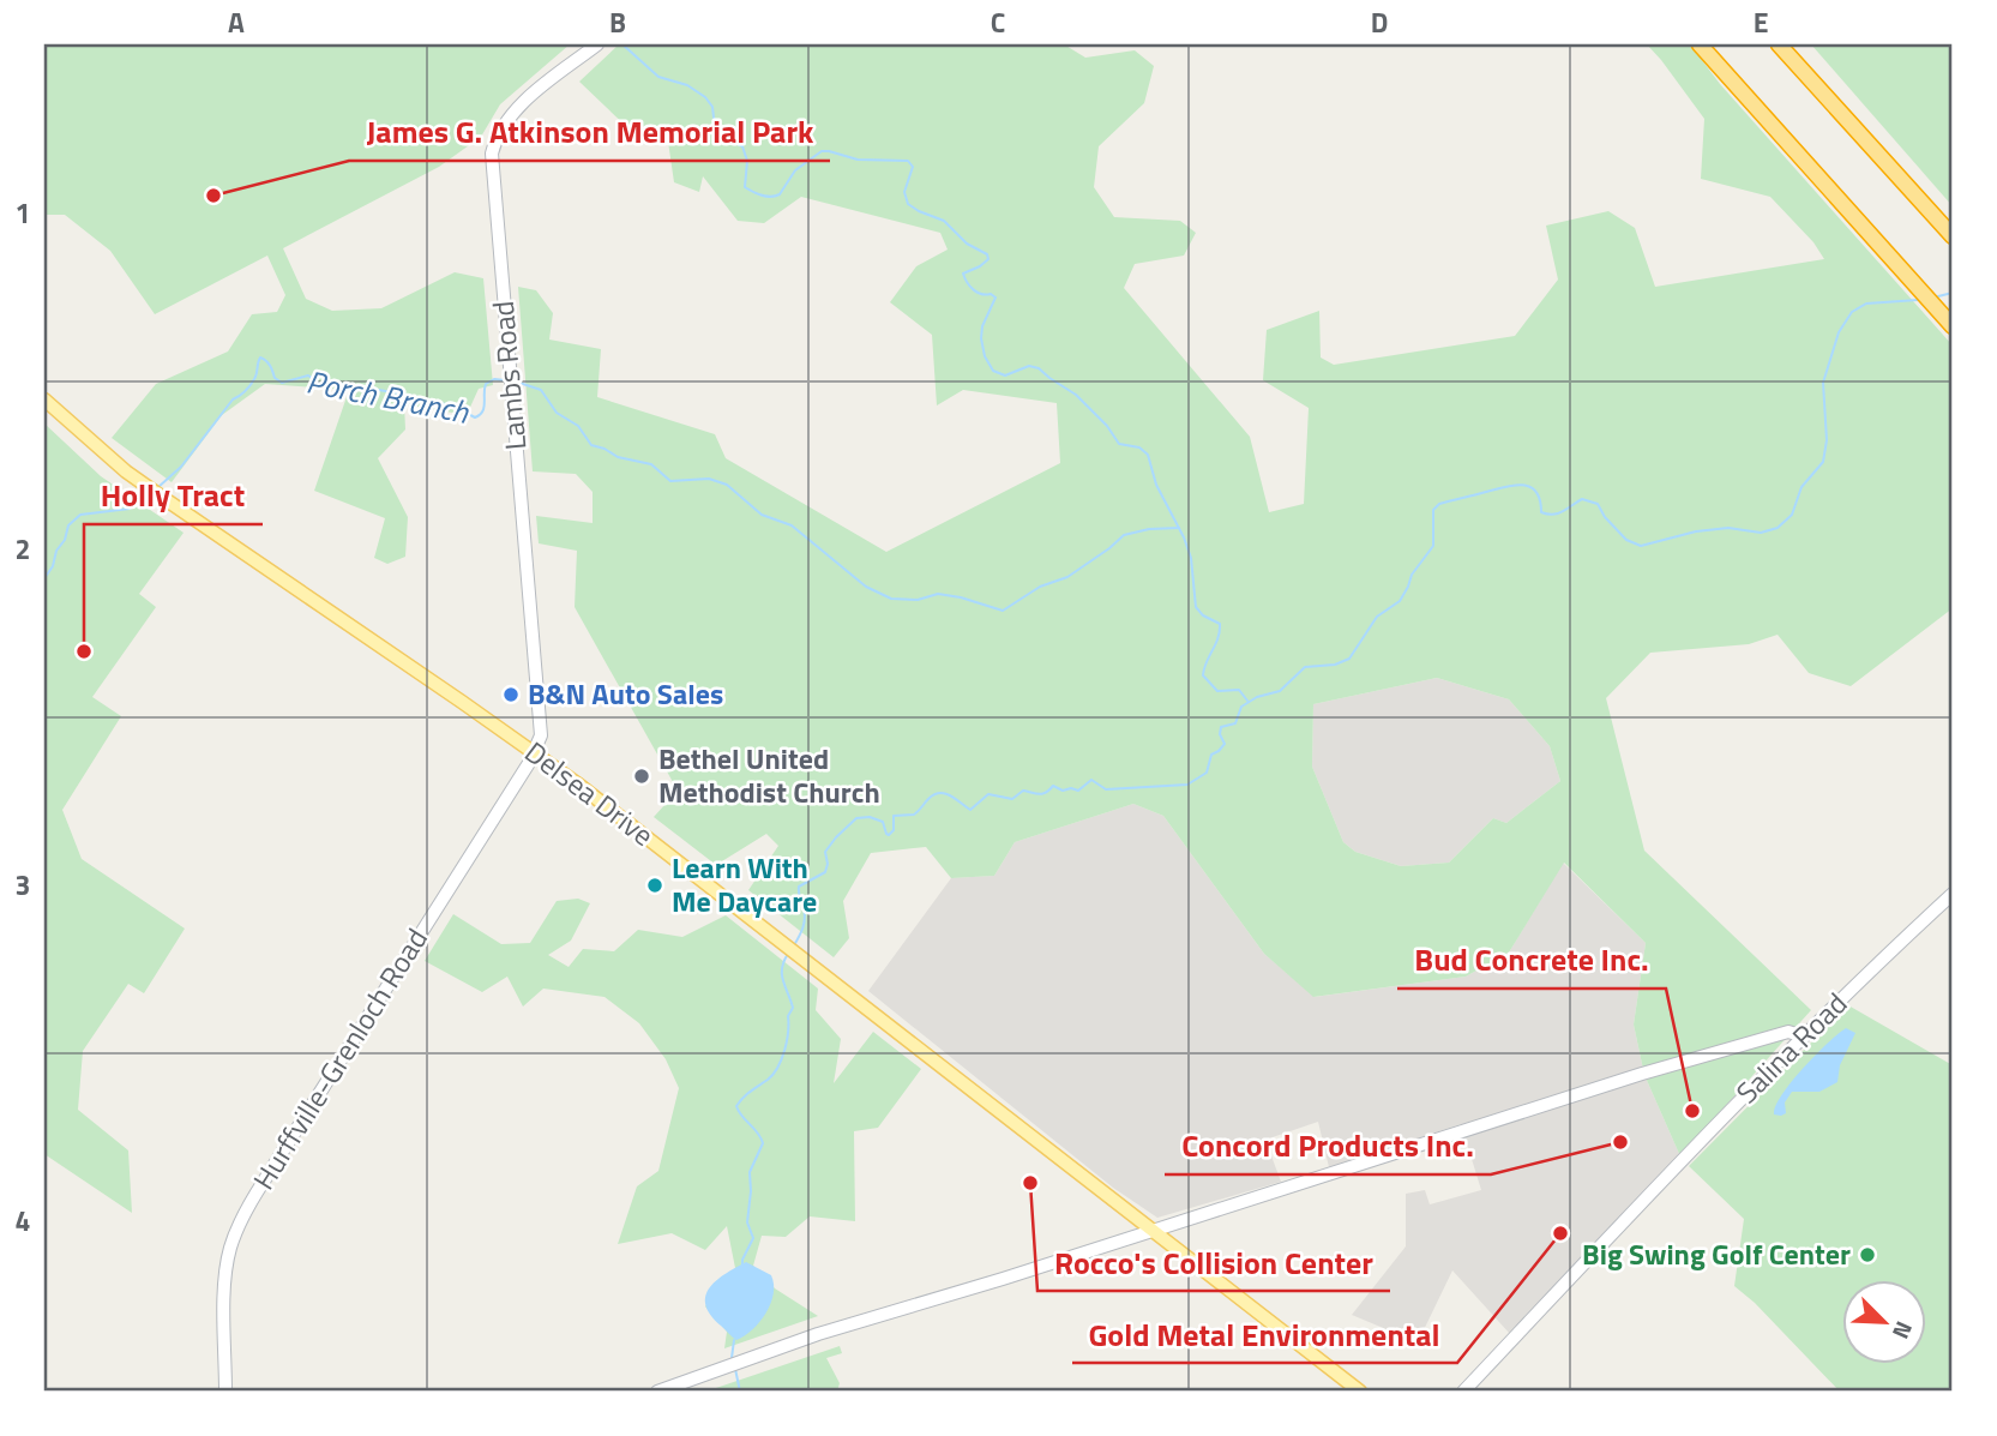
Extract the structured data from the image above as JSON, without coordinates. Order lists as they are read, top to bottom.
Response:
{
  "streets": {
    "main road": [
      "Lambs Road",
      "Delsea Drive",
      "Salina Road",
      "Hurffville-Grenloch Road"
    ]
  },
  "crossings": [
    ["Lambs Road", "Delsea Drive"],
    ["Lambs Road", "Hurffville-Grenloch Road"],
    ["Delsea Drive", "Hurffville-Grenloch Road"]
  ],
  "water": ["Porch Branch"],
  "places": [
    "James G. Atkinson Memorial Park",
    "Holly Tract",
    "B&N Auto Sales",
    "Bethel United Methodist Church",
    "Learn With Me Daycare",
    "Bud Concrete Inc.",
    "Concord Products Inc.",
    "Rocco's Collision Center",
    "Gold Metal Environmental",
    "Big Swing Golf Center"
  ],
  "north": "bottom right",
  "grid": {
    "columns": [
      "A",
      "B",
      "C",
      "D",
      "E"
    ],
    "rows": [
      "1",
      "2",
      "3",
      "4"
    ]
  }
}
